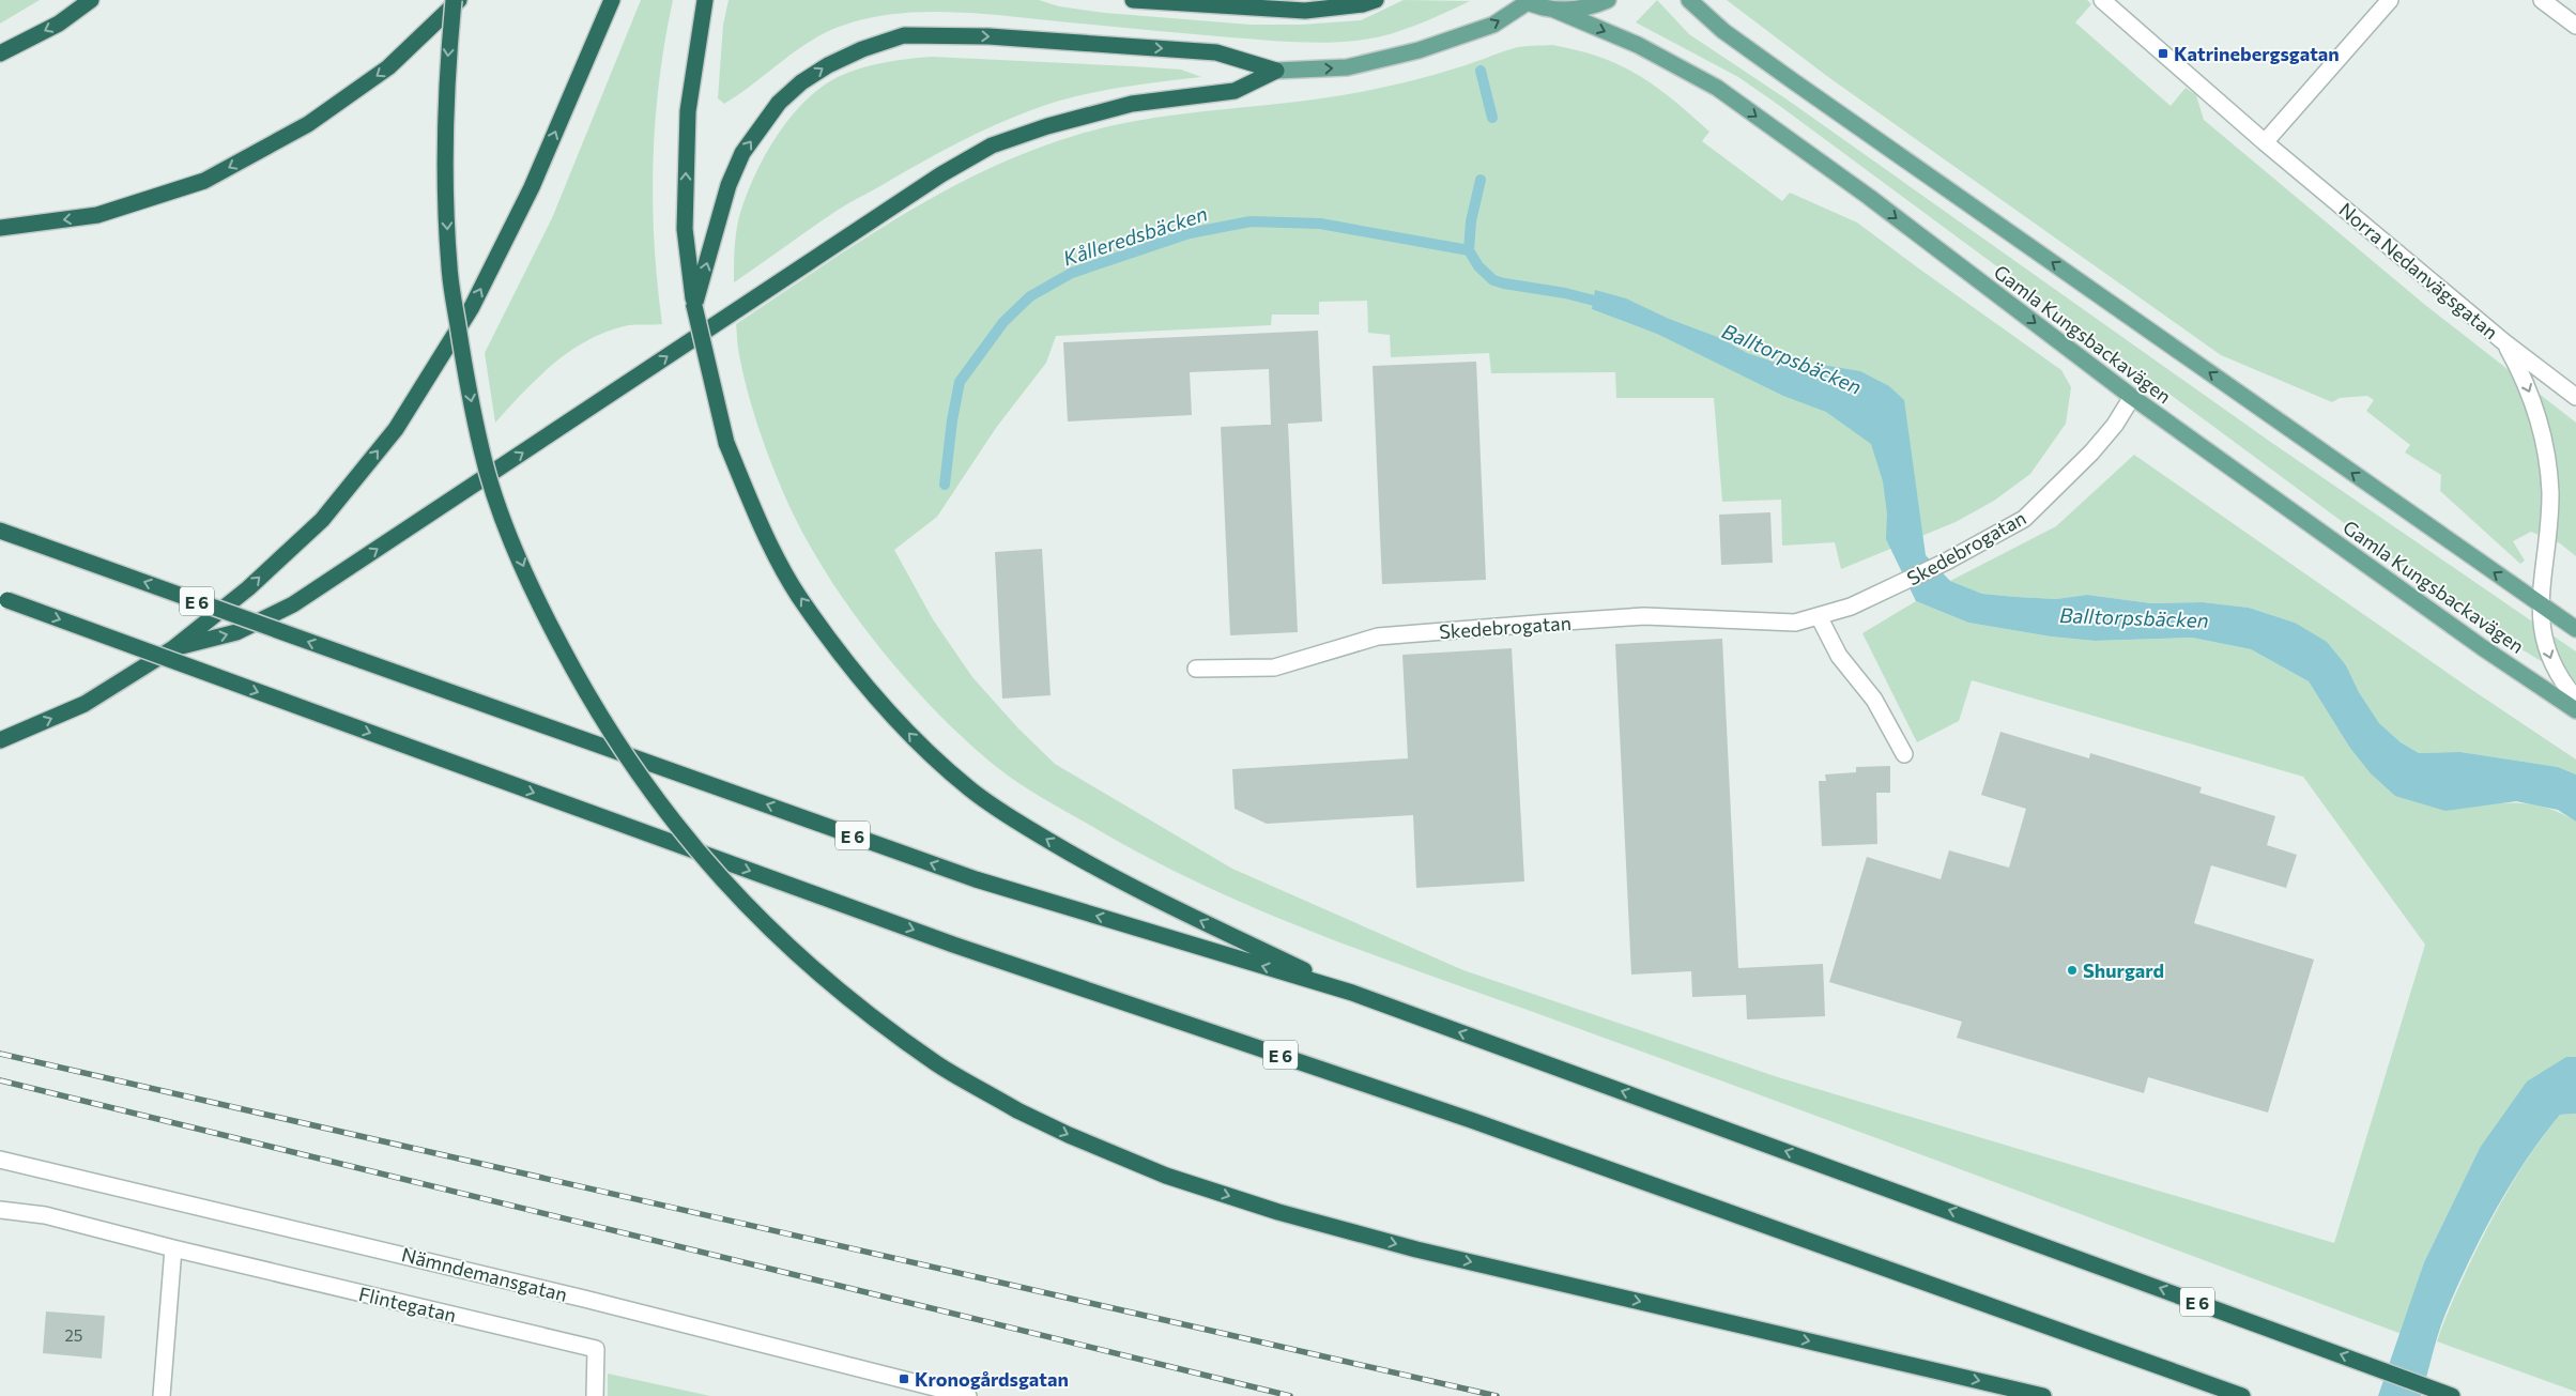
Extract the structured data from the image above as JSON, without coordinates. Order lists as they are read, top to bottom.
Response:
{
  "streets": {
    "highway": ["E 6"],
    "main road": ["Gamla Kungsbackavägen"],
    "street": [
      "Norra Nedanvägsgatan",
      "Skedebrogatan",
      "Nämndemansgatan",
      "Flintegatan"
    ]
  },
  "crossings": [
    ["Gamla Kungsbackavägen", "Skedebrogatan"]
  ],
  "water": ["Kålleredsbäcken", "Balltorpsbäcken"],
  "places": {
    "transit": ["Katrinebergsgatan", "Kronogårdsgatan"],
    "other": ["Shurgard"]
  },
  "house_numbers": ["25"]
}
